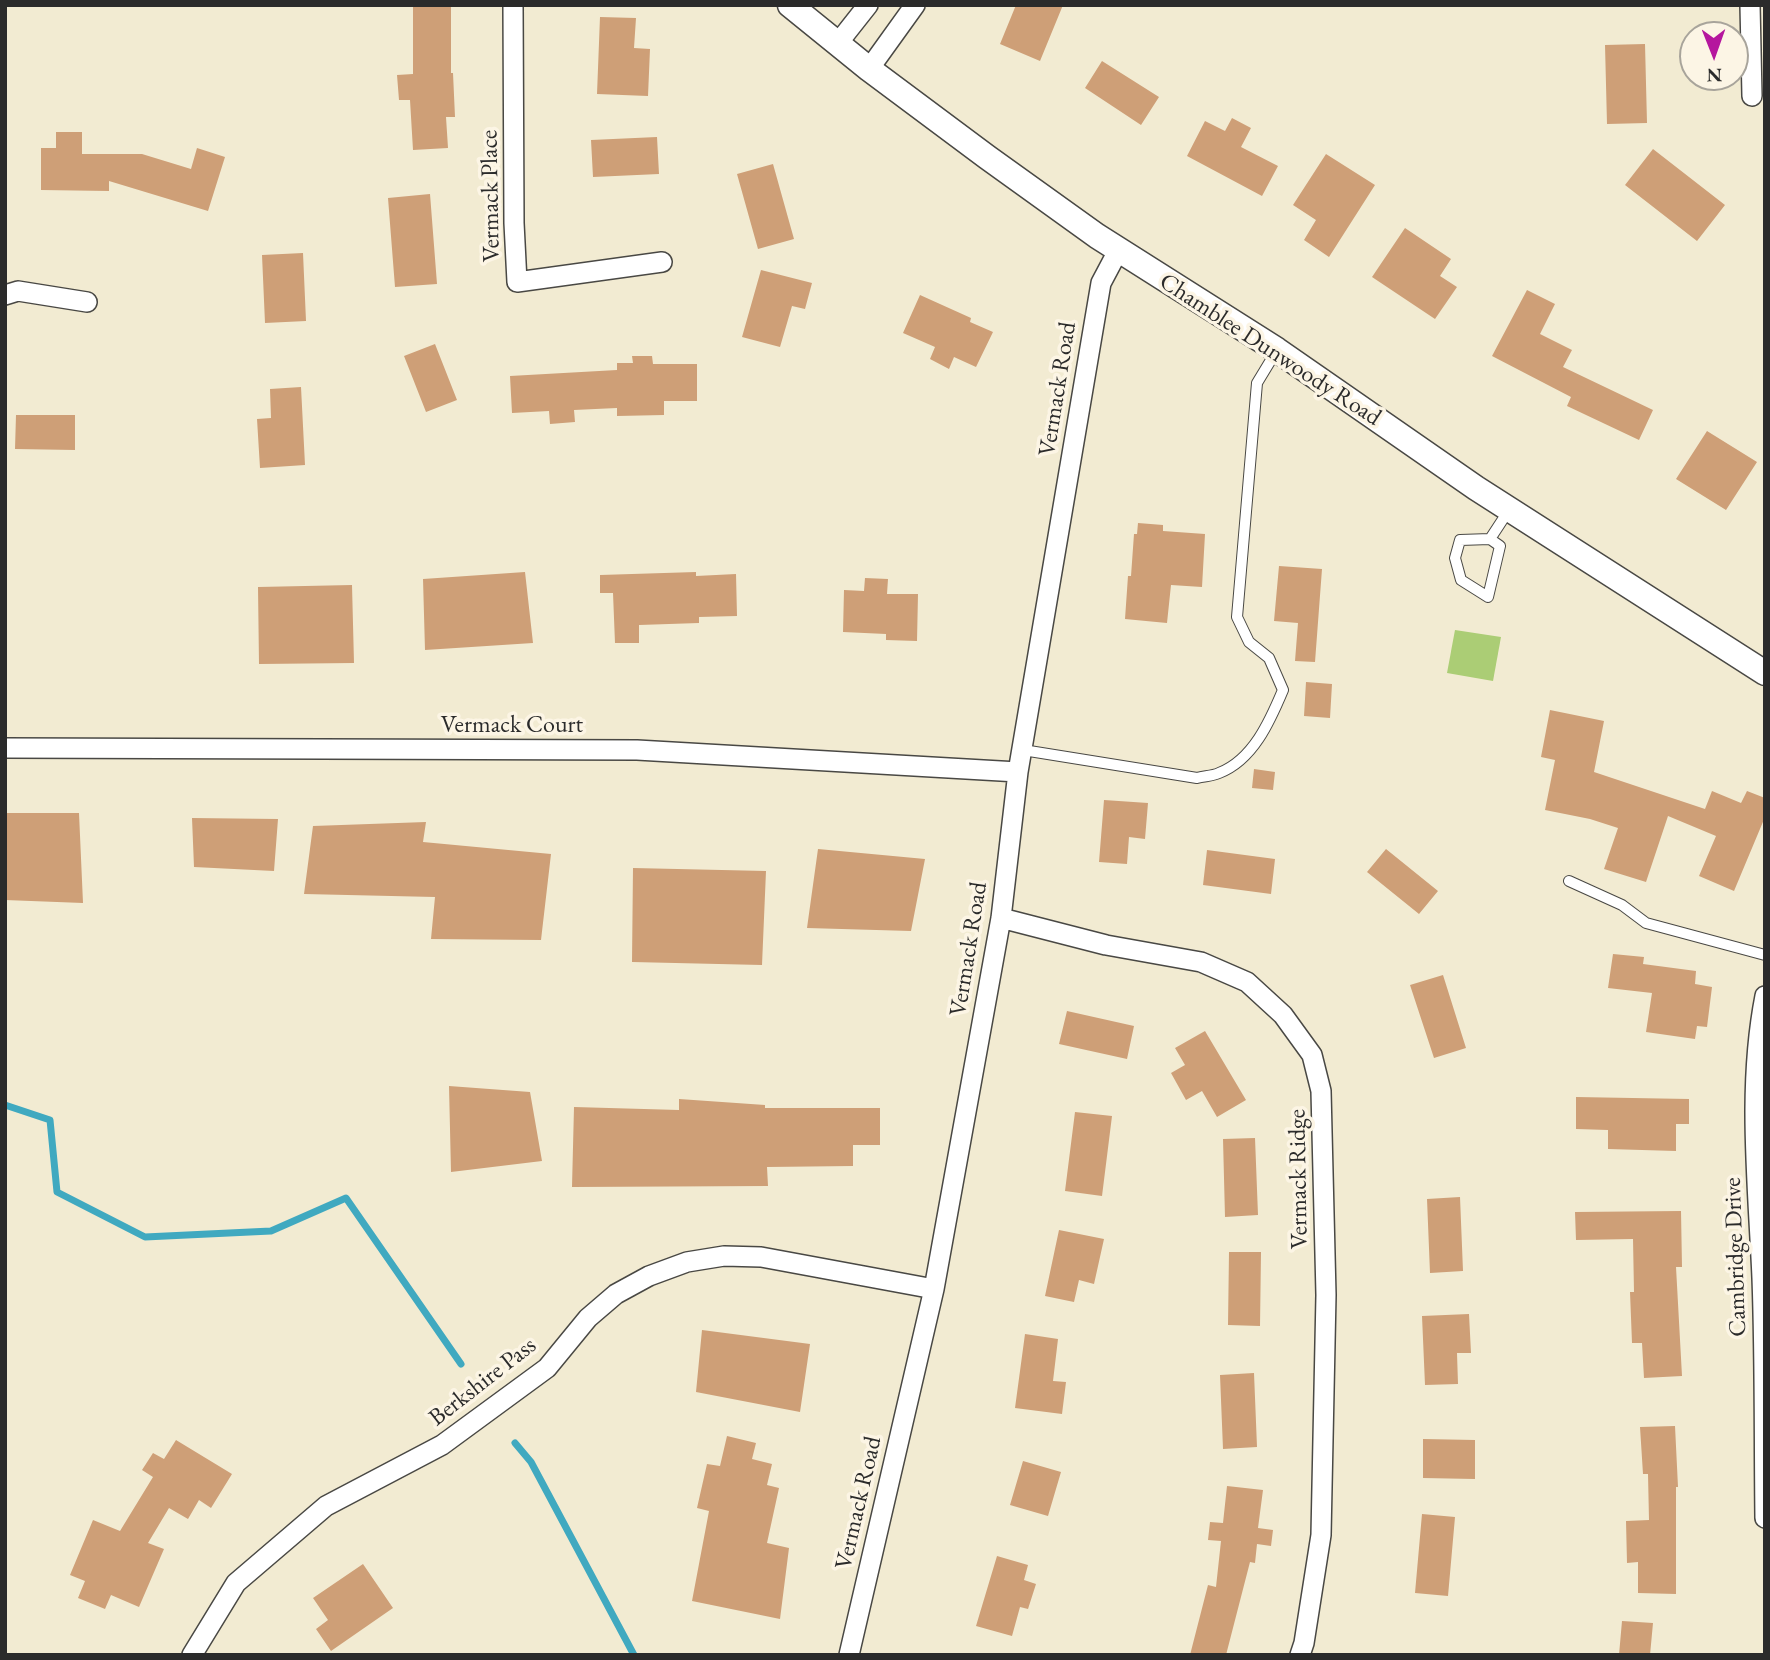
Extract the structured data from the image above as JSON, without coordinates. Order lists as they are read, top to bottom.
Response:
{
  "streets": {
    "street": [
      "Vermack Place",
      "Chamblee Dunwoody Road",
      "Vermack Road",
      "Vermack Court",
      "Vermack Ridge",
      "Cambridge Drive",
      "Berkshire Pass"
    ]
  },
  "crossings": [
    ["Chamblee Dunwoody Road", "Vermack Road"],
    ["Vermack Road", "Vermack Court"],
    ["Vermack Road", "Vermack Ridge"],
    ["Vermack Road", "Berkshire Pass"]
  ],
  "north": "bottom"
}
